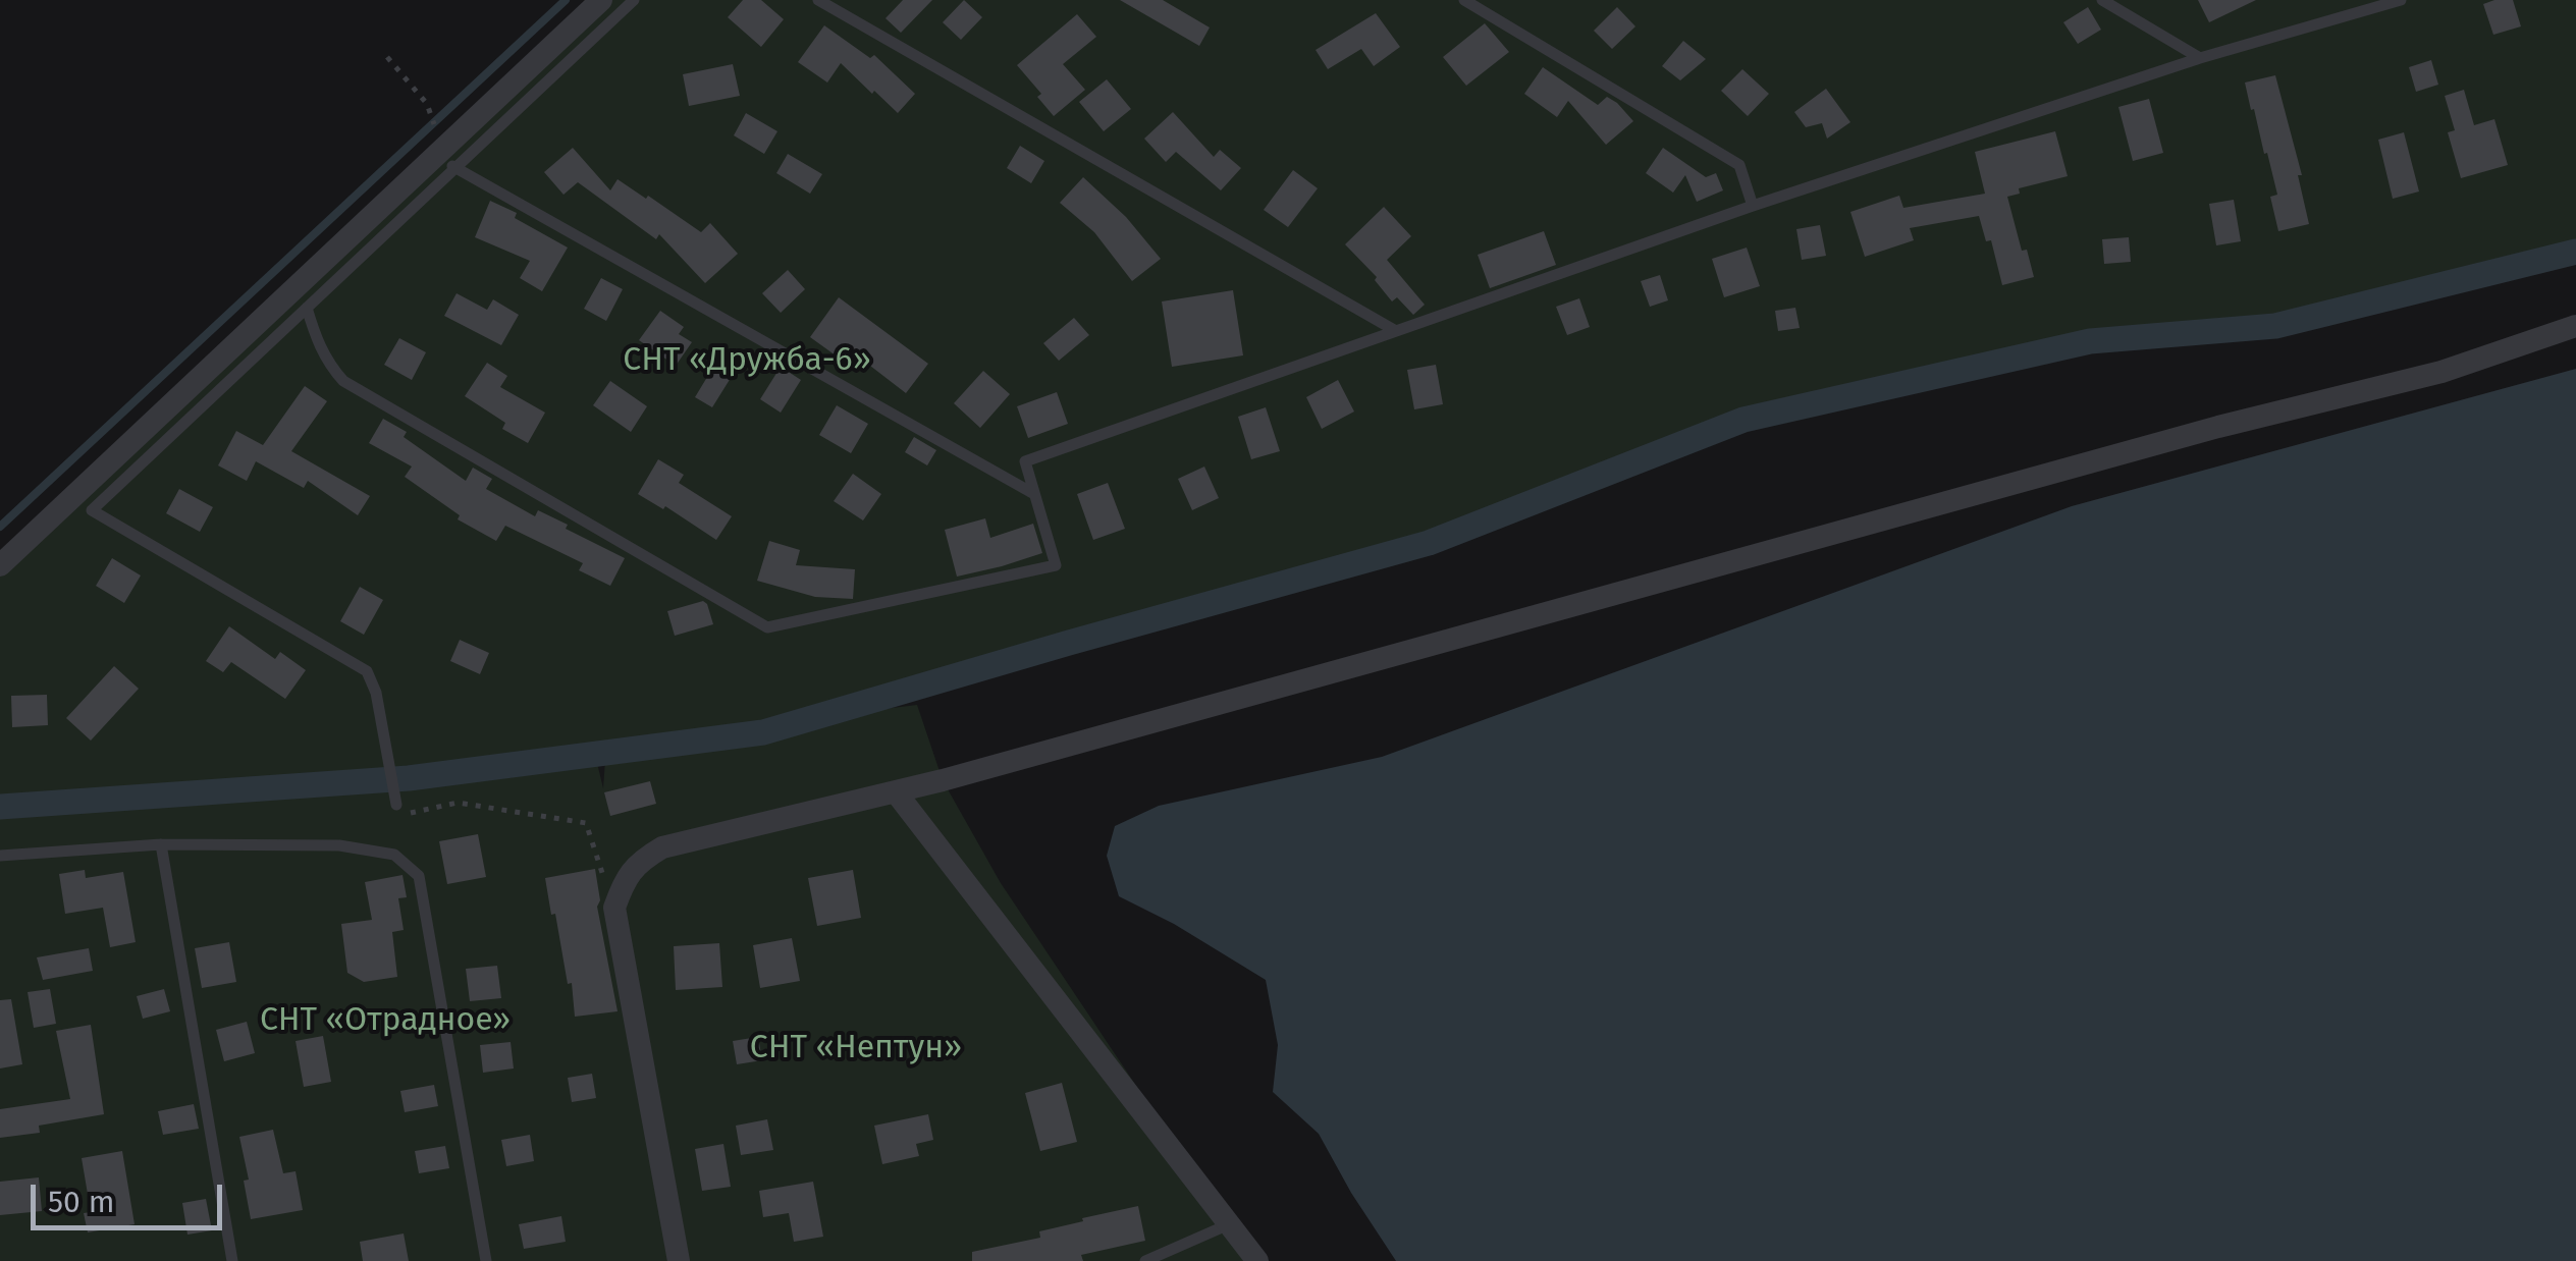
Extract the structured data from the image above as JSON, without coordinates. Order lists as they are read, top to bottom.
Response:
{
  "parks": ["СНТ «Дружба-6»", "СНТ «Отрадное»", "СНТ «Нептун»"],
  "scale_bar": "50 m"
}
